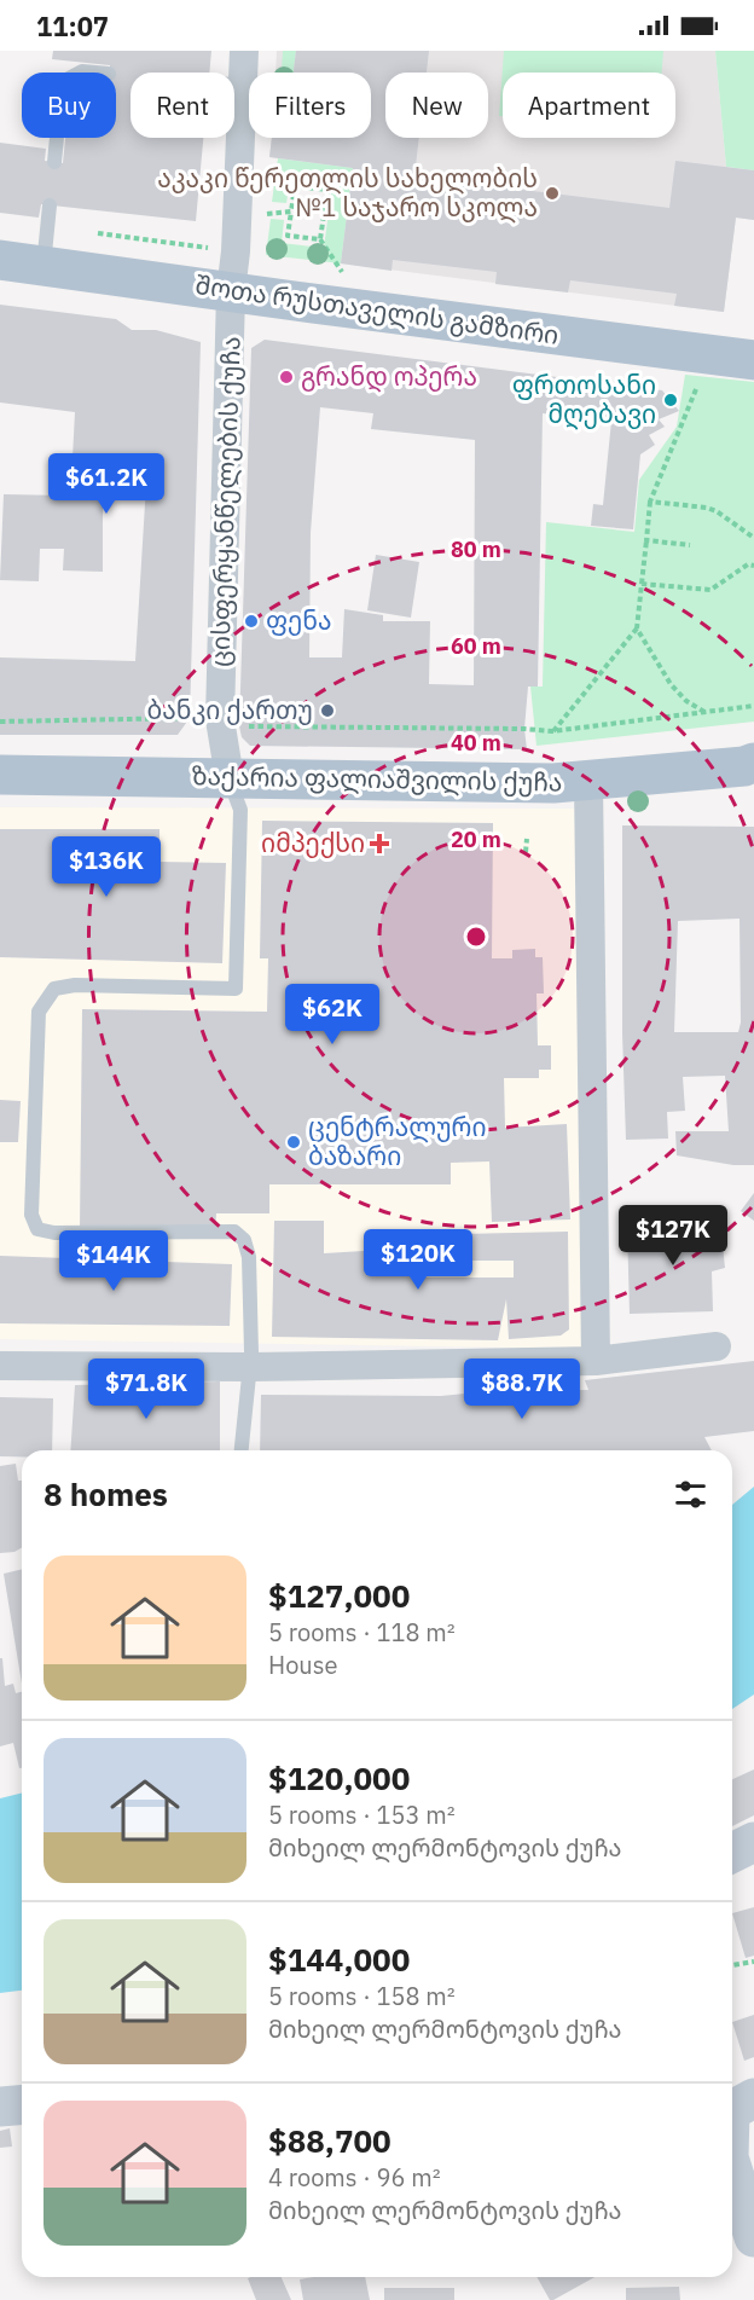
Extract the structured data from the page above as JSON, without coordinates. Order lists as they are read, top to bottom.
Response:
{
  "streets": {
    "main road": ["შოთა რუსთაველის გამზირი", "ზაქარია ფალიაშვილის ქუჩა"],
    "street": ["ცისფერყანწელების ქუჩა"]
  },
  "crossings": [
    ["შოთა რუსთაველის გამზირი", "ცისფერყანწელების ქუჩა"],
    ["ცისფერყანწელების ქუჩა", "ზაქარია ფალიაშვილის ქუჩა"]
  ],
  "places": {
    "other": [
      "აკაკი წერეთლის სახელობის №1 საჯარო სკოლა",
      "გრანდ ოპერა",
      "ფრთოსანი მღებავი",
      "ფენა",
      "ბანკი ქართუ",
      "ცენტრალური ბაზარი"
    ],
    "health": ["იმპექსი"]
  },
  "page": {
    "status": "11:07",
    "chip": [
      "Buy",
      "Rent",
      "Filters",
      "New",
      "Apartment"
    ],
    "price": [
      "$61.2K",
      "$136K",
      "$62K",
      "$127K",
      "$120K",
      "$144K",
      "$71.8K",
      "$88.7K"
    ],
    "heading": "8 homes",
    "list": [
      {
        "name": "$127,000",
        "note": "5 rooms · 118 m² · House"
      },
      {
        "name": "$120,000",
        "note": "5 rooms · 153 m² · მიხეილ ლერმონტოვის ქუჩა"
      },
      {
        "name": "$144,000",
        "note": "5 rooms · 158 m² · მიხეილ ლერმონტოვის ქუჩა"
      },
      {
        "name": "$88,700",
        "note": "4 rooms · 96 m² · მიხეილ ლერმონტოვის ქუჩა"
      }
    ]
  },
  "rings": [
    "80 m",
    "60 m",
    "40 m",
    "20 m"
  ]
}
